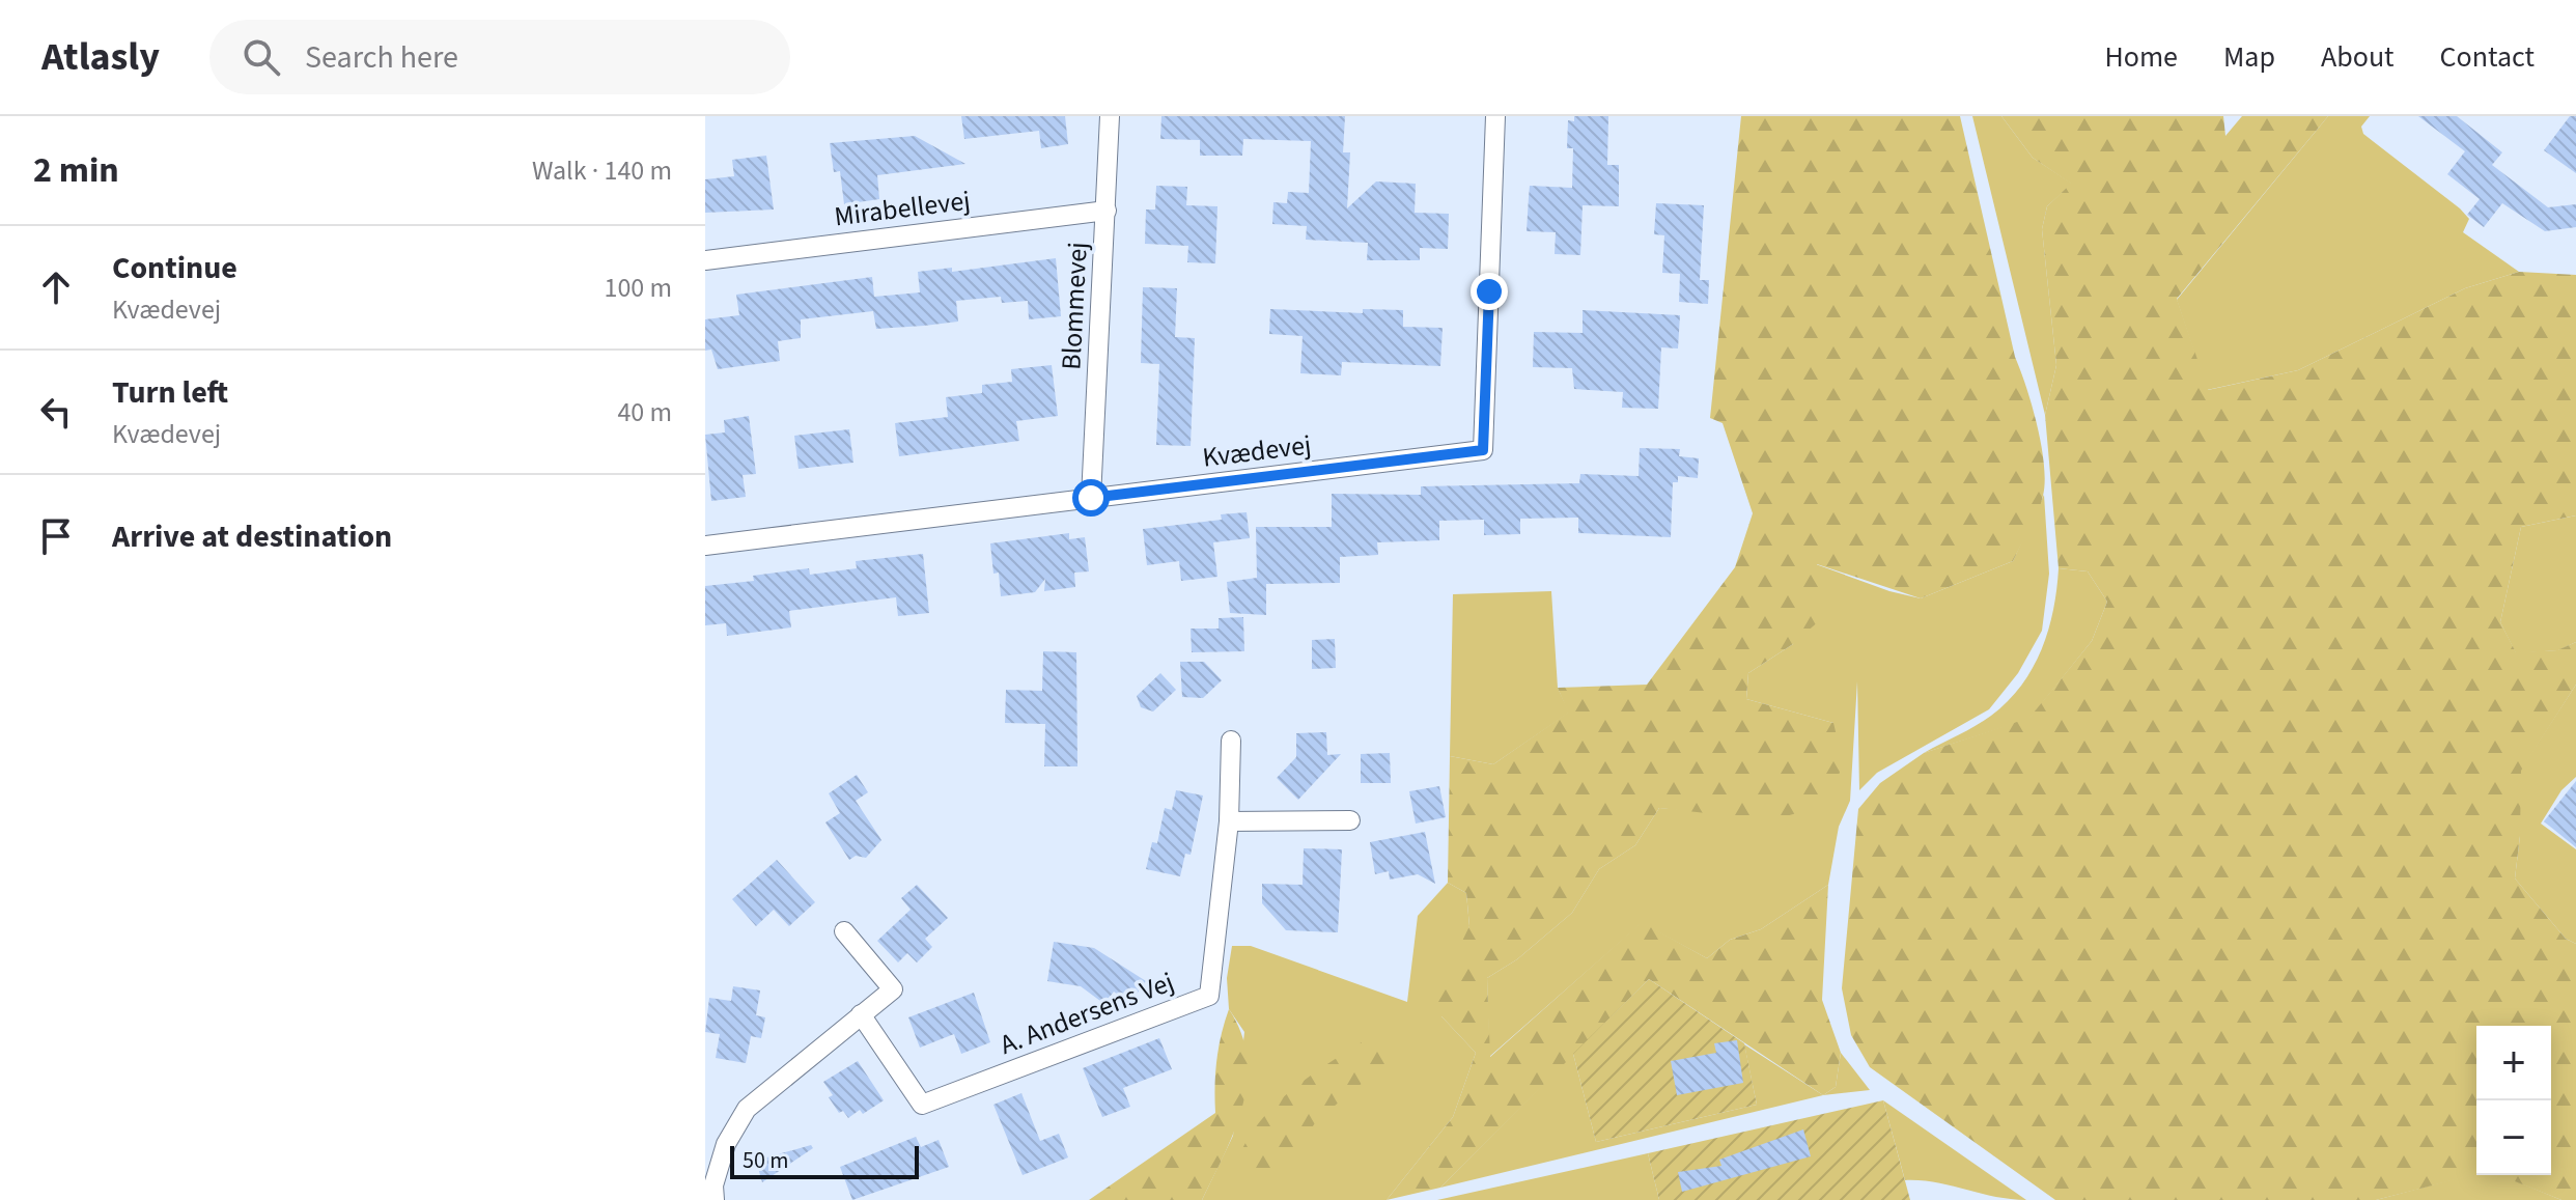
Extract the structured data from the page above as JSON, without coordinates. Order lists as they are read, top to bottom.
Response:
{
  "streets": {
    "street": [
      "Mirabellevej",
      "Blommevej",
      "Kvædevej",
      "A. Andersens Vej"
    ]
  },
  "crossings": [
    ["Mirabellevej", "Blommevej"],
    ["Blommevej", "Kvædevej"]
  ],
  "scale_bar": "50 m",
  "page": {
    "header": "Atlasly",
    "search": "Search here",
    "nav": [
      "Home",
      "Map",
      "About",
      "Contact"
    ],
    "heading": ["2 min", "Walk · 140 m"],
    "list": [
      ["Continue", "Kvædevej", "100 m"],
      ["Turn left", "Kvædevej", "40 m"],
      "Arrive at destination"
    ],
    "map_buttons": ["+", "−"],
    "scale": "50 m"
  }
}
